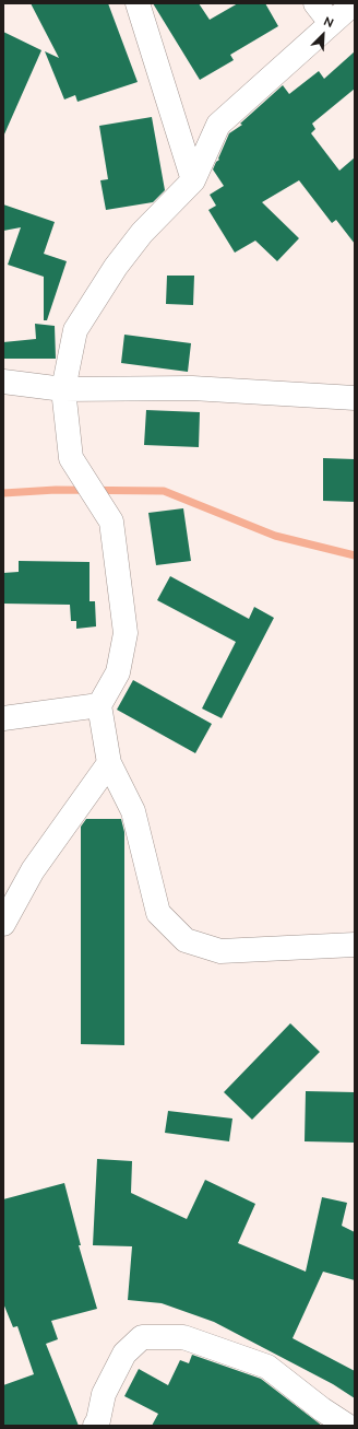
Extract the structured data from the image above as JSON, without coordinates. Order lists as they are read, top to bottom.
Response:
{
  "north": "top right"
}
